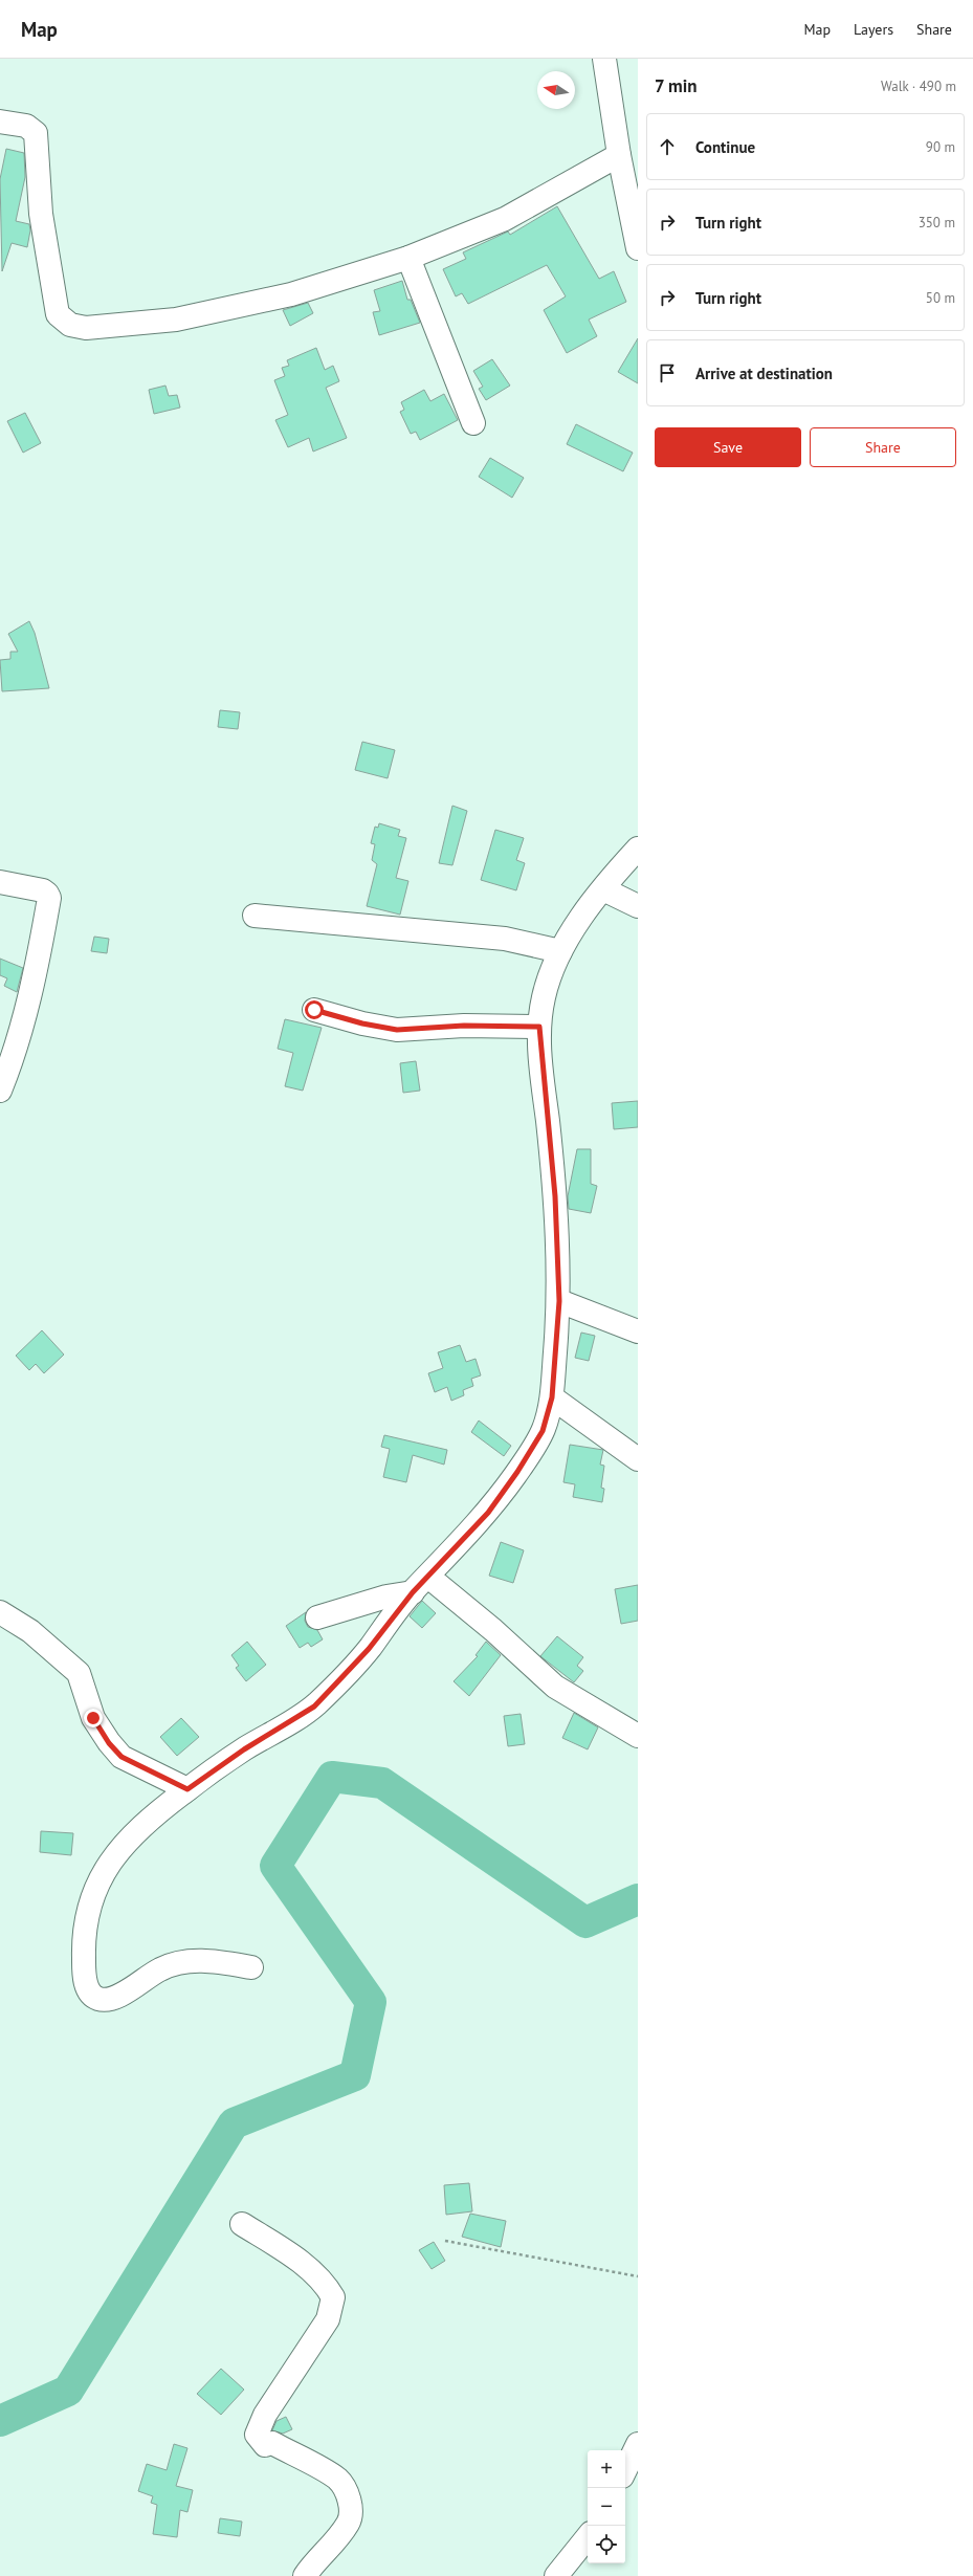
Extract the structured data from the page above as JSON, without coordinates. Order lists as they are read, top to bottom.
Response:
{
  "north": "left",
  "page": {
    "header": "Map",
    "nav": ["Map", "Layers", "Share"],
    "heading": ["7 min", "Walk · 490 m"],
    "list": [
      ["Continue", "90 m"],
      ["Turn right", "350 m"],
      ["Turn right", "50 m"],
      "Arrive at destination"
    ],
    "buttons": ["Save", "Share"],
    "map_buttons": ["+", "−"]
  }
}
